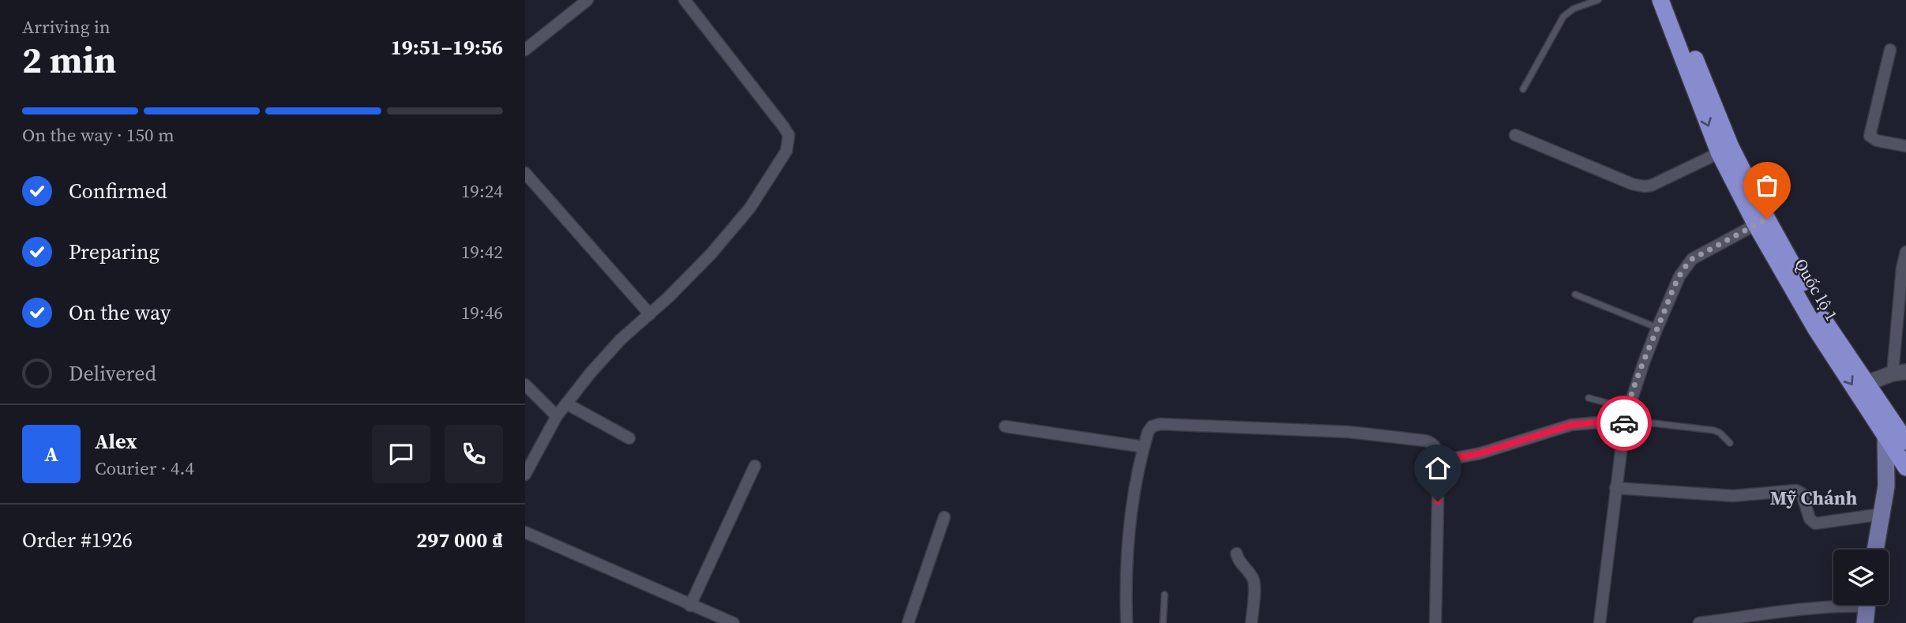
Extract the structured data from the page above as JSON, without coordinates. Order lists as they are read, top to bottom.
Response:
{
  "streets": {
    "highway": ["Quốc lộ 1"]
  },
  "districts": ["Mỹ Chánh"],
  "page": {
    "heading": ["2 min", "Arriving in", "19:51–19:56"],
    "panel": [
      "Alex",
      "Courier · 4.4",
      "Order #1926",
      "297 000 ₫"
    ],
    "bar": "On the way · 150 m",
    "list": [
      ["Confirmed", "19:24"],
      ["Preparing", "19:42"],
      ["On the way", "19:46"],
      "Delivered"
    ],
    "round": "A"
  }
}
